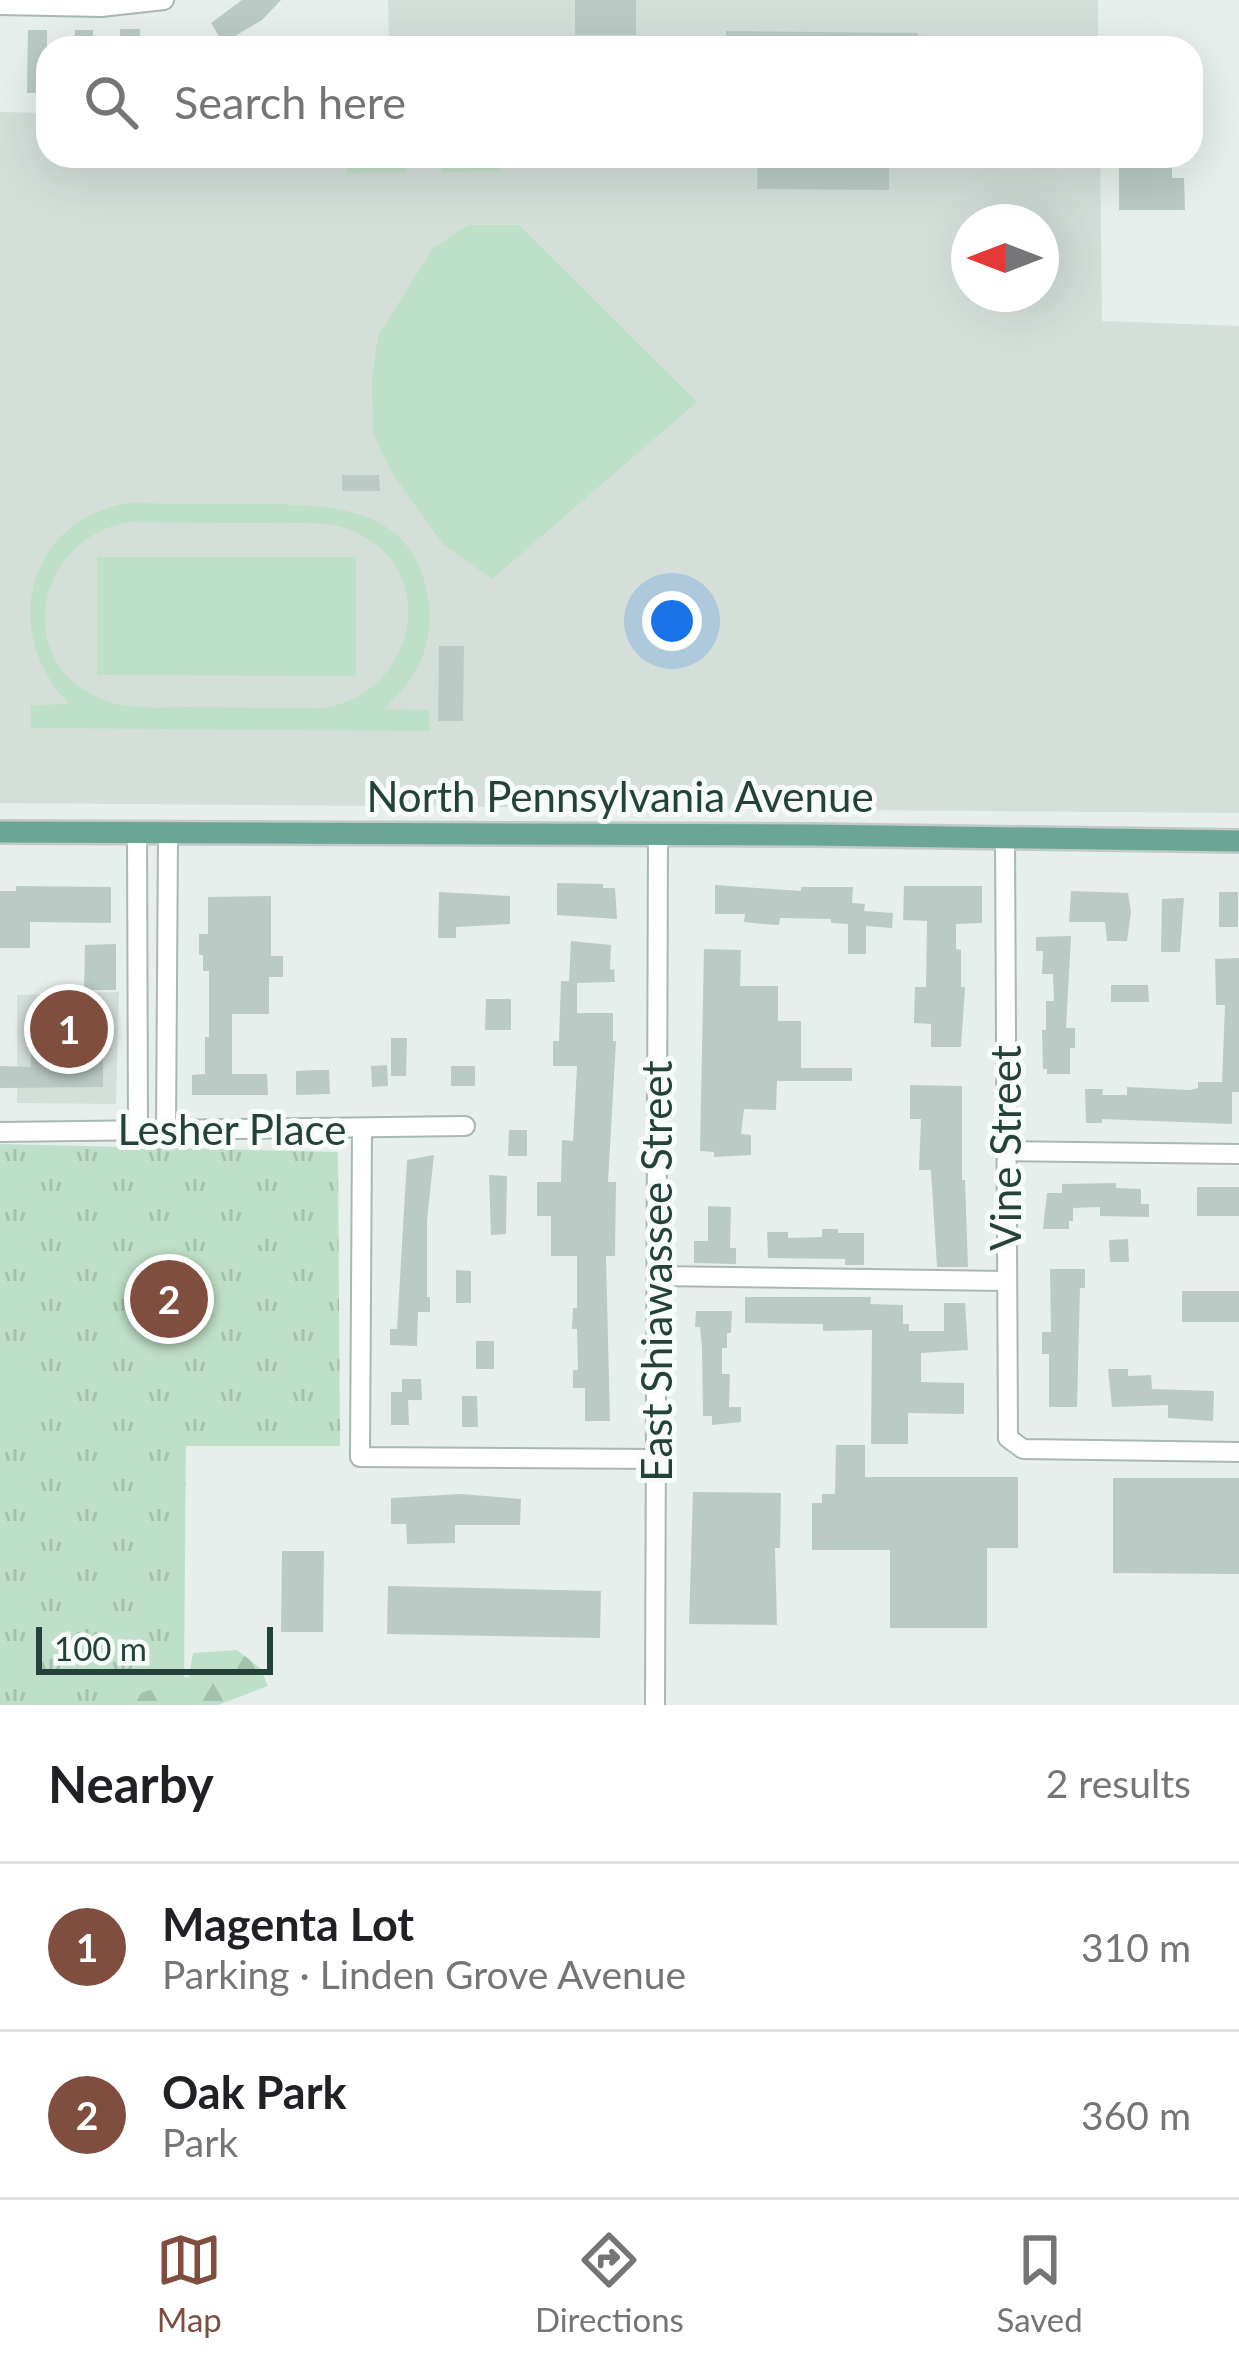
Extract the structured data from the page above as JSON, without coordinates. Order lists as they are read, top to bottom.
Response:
{
  "streets": {
    "main road": ["North Pennsylvania Avenue"],
    "street": ["Lesher Place", "Vine Street", "East Shiawassee Street"]
  },
  "crossings": [
    ["North Pennsylvania Avenue", "Vine Street"],
    ["North Pennsylvania Avenue", "East Shiawassee Street"]
  ],
  "scale_bar": "100 m",
  "north": "left",
  "page": {
    "search": "Search here",
    "pins": ["1", "2"],
    "scale": "100 m",
    "heading": ["Nearby", "2 results"],
    "list": [
      {
        "mark": "1",
        "name": "Magenta Lot",
        "note": "Parking · Linden Grove Avenue",
        "value": "310 m"
      },
      {
        "mark": "2",
        "name": "Oak Park",
        "note": "Park",
        "value": "360 m"
      }
    ],
    "nav": ["Map", "Directions", "Saved"]
  }
}
